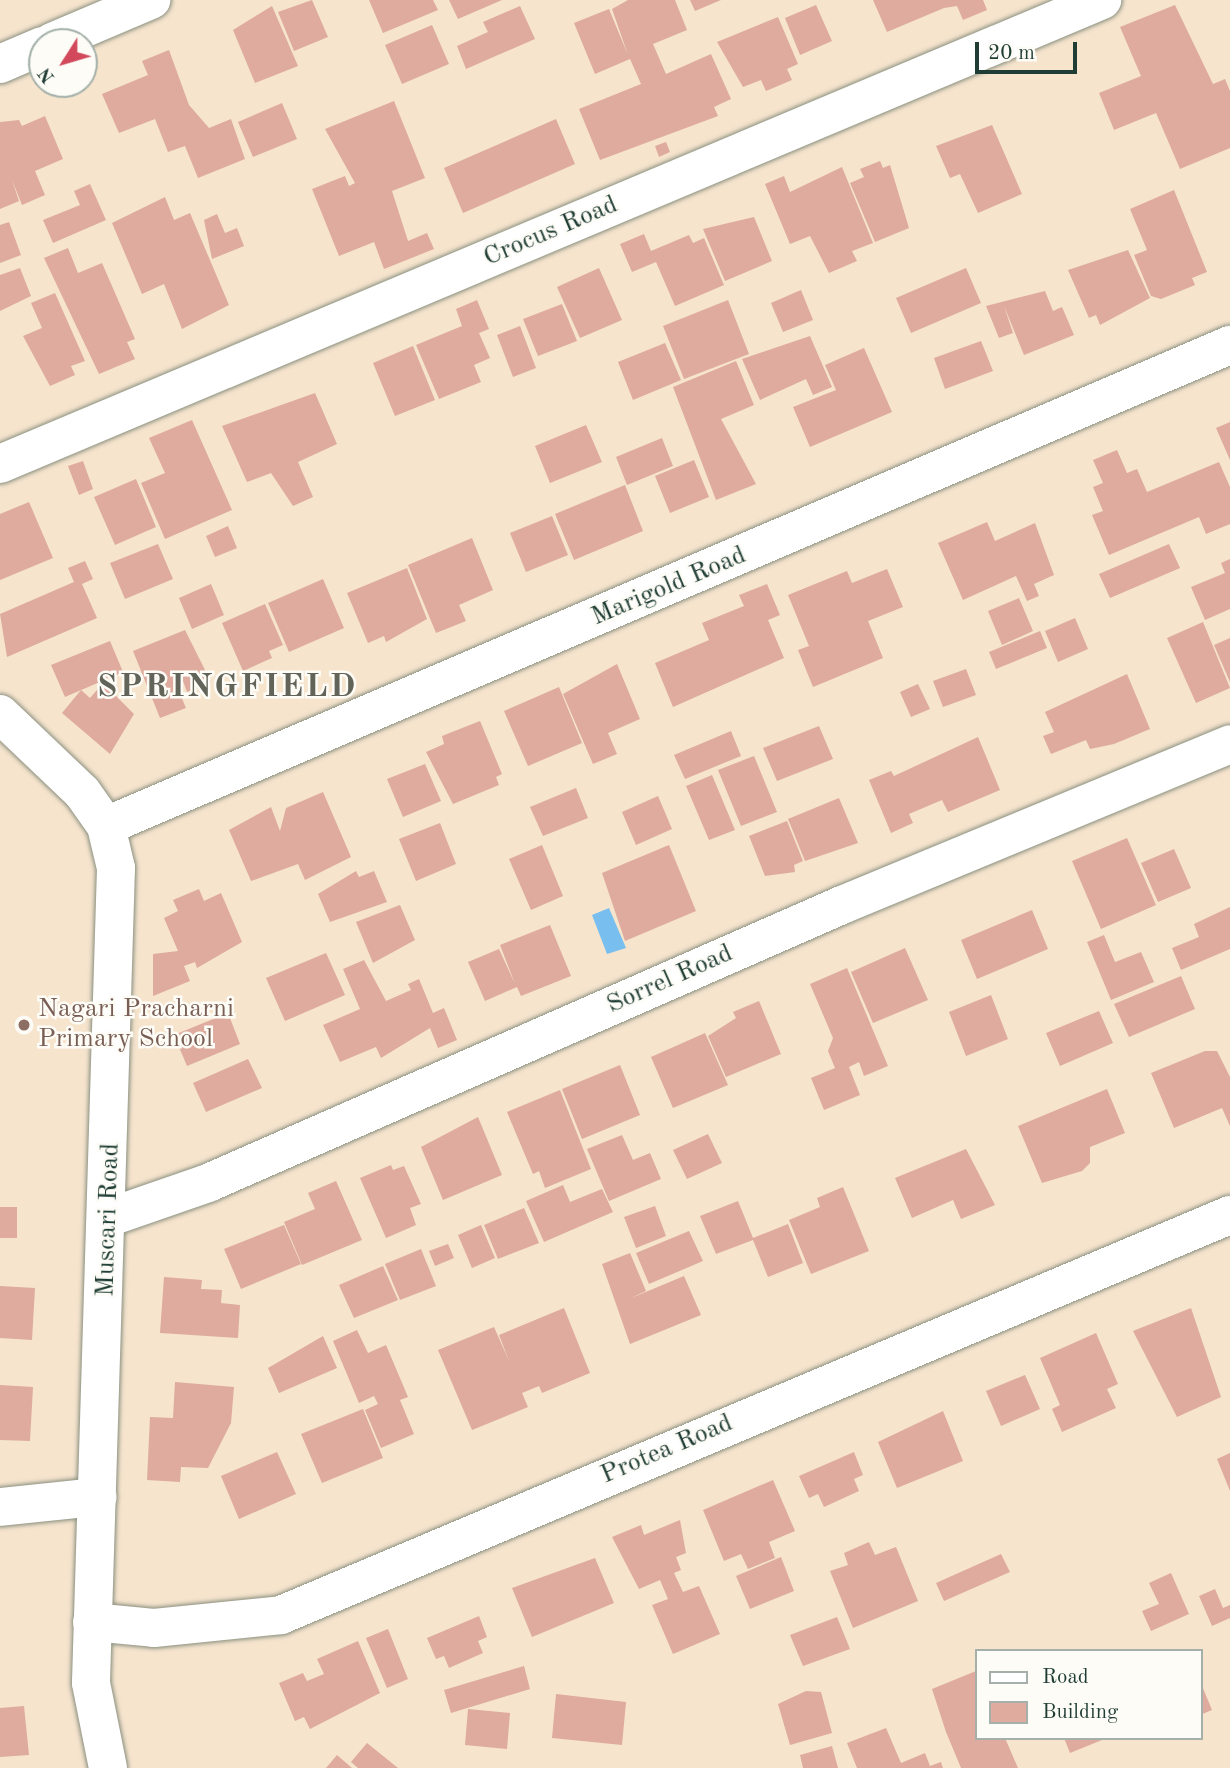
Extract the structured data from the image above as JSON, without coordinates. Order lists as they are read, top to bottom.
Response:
{
  "streets": {
    "street": [
      "Crocus Road",
      "Marigold Road",
      "Sorrel Road",
      "Muscari Road",
      "Protea Road"
    ]
  },
  "crossings": [
    ["Marigold Road", "Muscari Road"],
    ["Sorrel Road", "Muscari Road"],
    ["Muscari Road", "Protea Road"]
  ],
  "districts": ["SPRINGFIELD"],
  "places": ["Nagari Pracharni Primary School"],
  "legend": ["Road", "Building"],
  "scale_bar": "20 m",
  "north": "bottom left"
}
